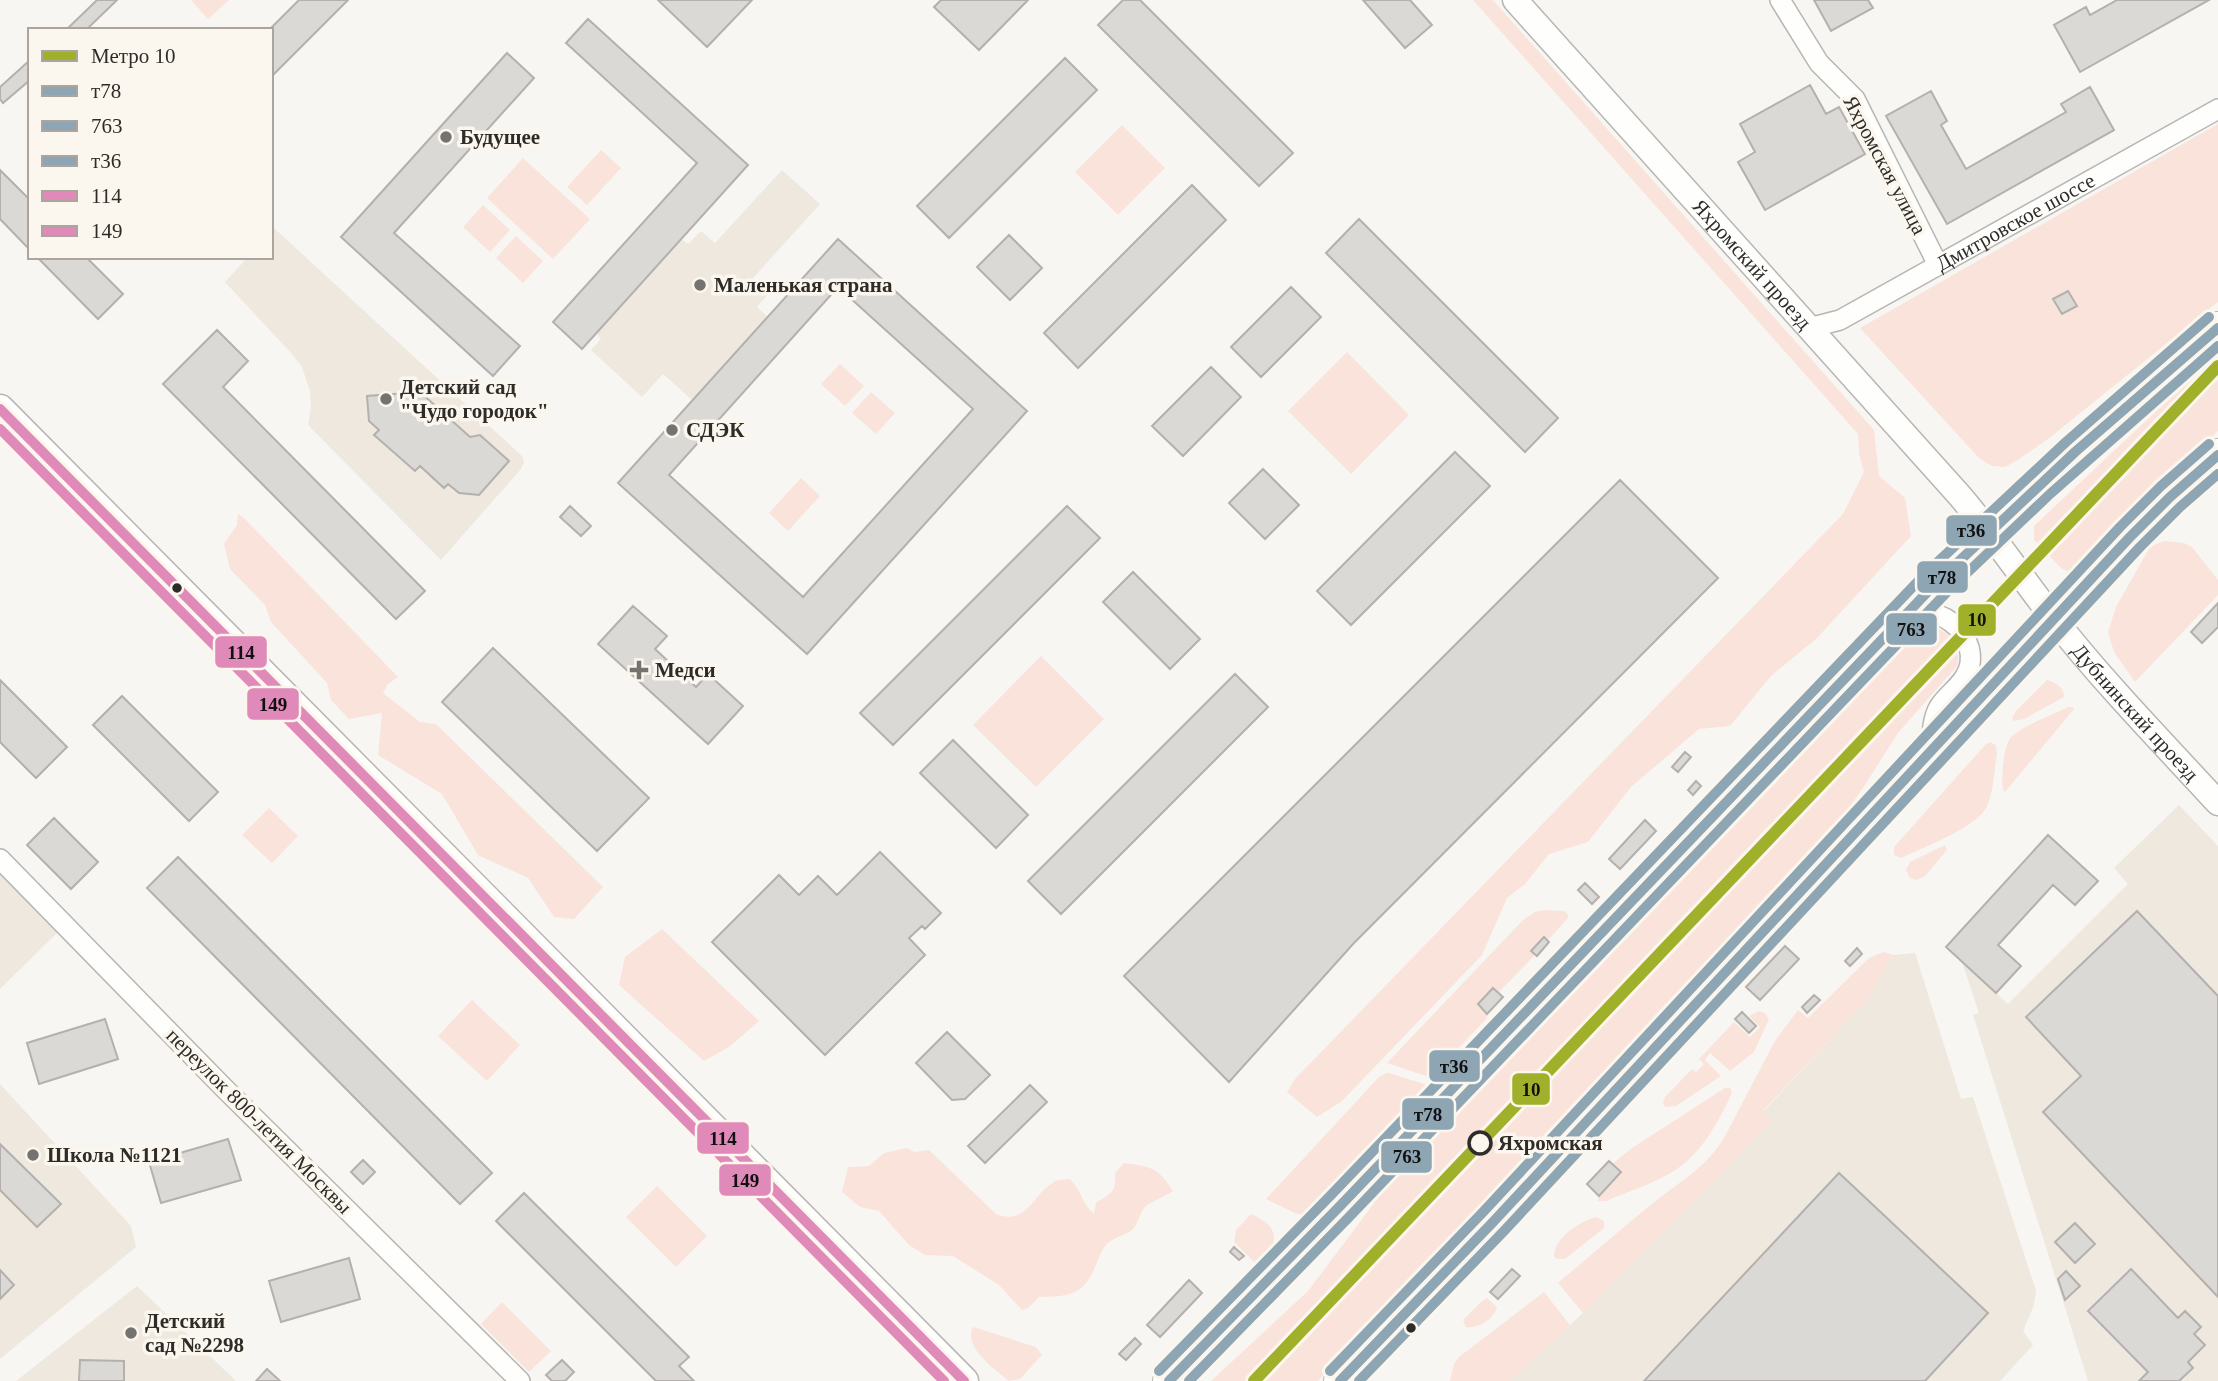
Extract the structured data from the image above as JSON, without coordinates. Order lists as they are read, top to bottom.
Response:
{
  "streets": {
    "street": [
      "Яхромская улица",
      "Дмитровское шоссе",
      "Яхромский проезд",
      "Дубнинский проезд",
      "переулок 800-летия Москвы"
    ]
  },
  "crossings": [
    ["Яхромская улица", "Дмитровское шоссе"],
    ["Дмитровское шоссе", "Яхромский проезд"]
  ],
  "places": {
    "other": [
      "Будущее",
      "Маленькая страна",
      "Детский сад \"Чудо городок\"",
      "СДЭК",
      "Яхромская",
      "Школа №1121",
      "Детский сад №2298"
    ],
    "health": ["Медси"]
  },
  "lines": [
    "transit line т36",
    "transit line т78",
    "transit line 763",
    "metro line 10",
    "transit line 114",
    "transit line 149"
  ],
  "legend": [
    "Метро 10",
    "т78",
    "763",
    "т36",
    "114",
    "149"
  ]
}
